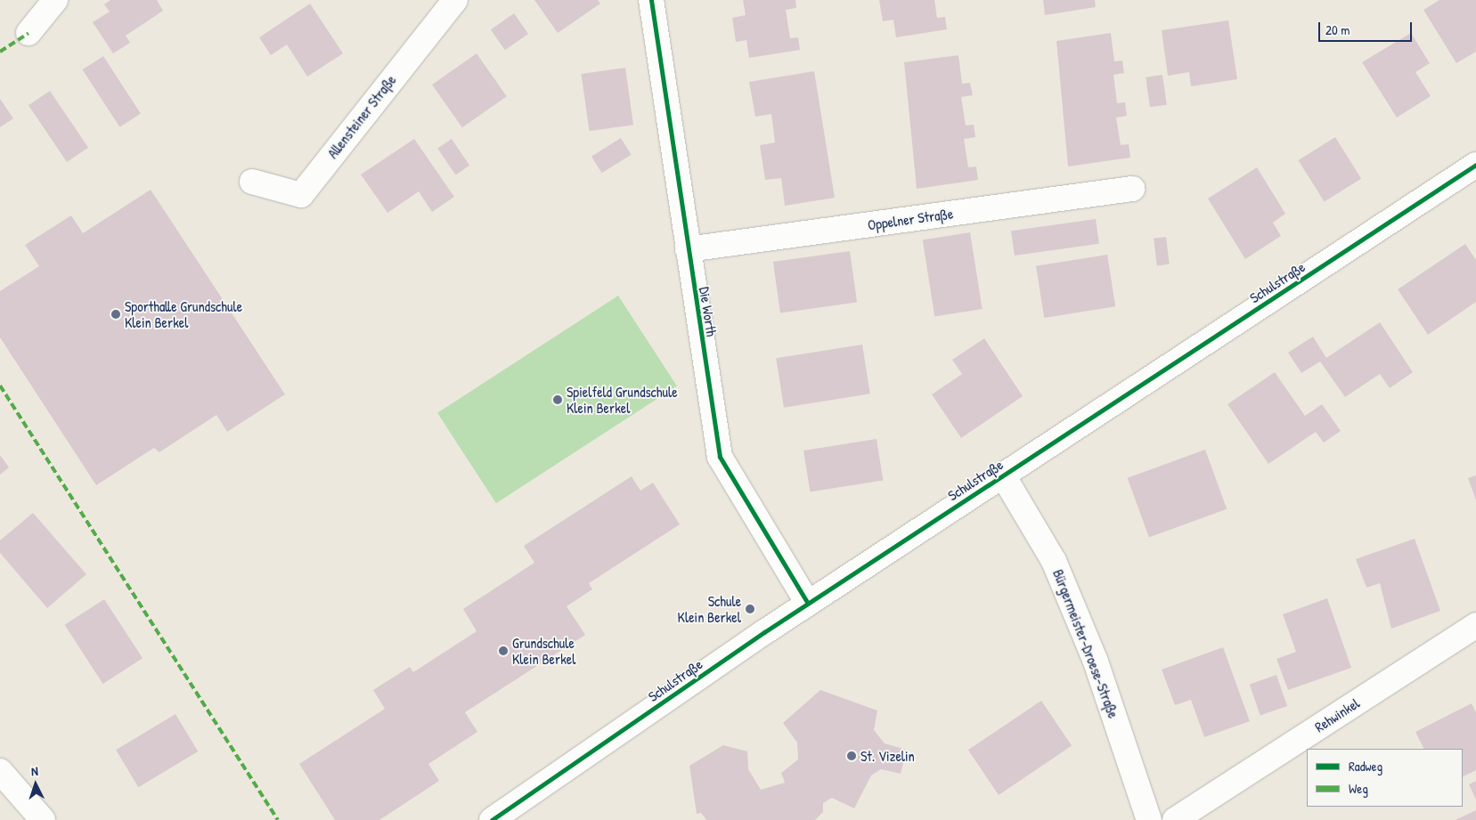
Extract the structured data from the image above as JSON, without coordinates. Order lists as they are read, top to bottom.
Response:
{
  "streets": {
    "street": [
      "Allensteiner Straße",
      "Oppelner Straße",
      "Schulstraße",
      "Die Worth",
      "Bürgermeister-Droese-Straße",
      "Rehwinkel"
    ]
  },
  "crossings": [
    ["Oppelner Straße", "Die Worth"],
    ["Schulstraße", "Die Worth"],
    ["Schulstraße", "Bürgermeister-Droese-Straße"]
  ],
  "places": [
    "Sporthalle Grundschule Klein Berkel",
    "Spielfeld Grundschule Klein Berkel",
    "Schule Klein Berkel",
    "Grundschule Klein Berkel",
    "St. Vizelin"
  ],
  "legend": ["Radweg", "Weg"],
  "scale_bar": "20 m",
  "north": "top"
}
